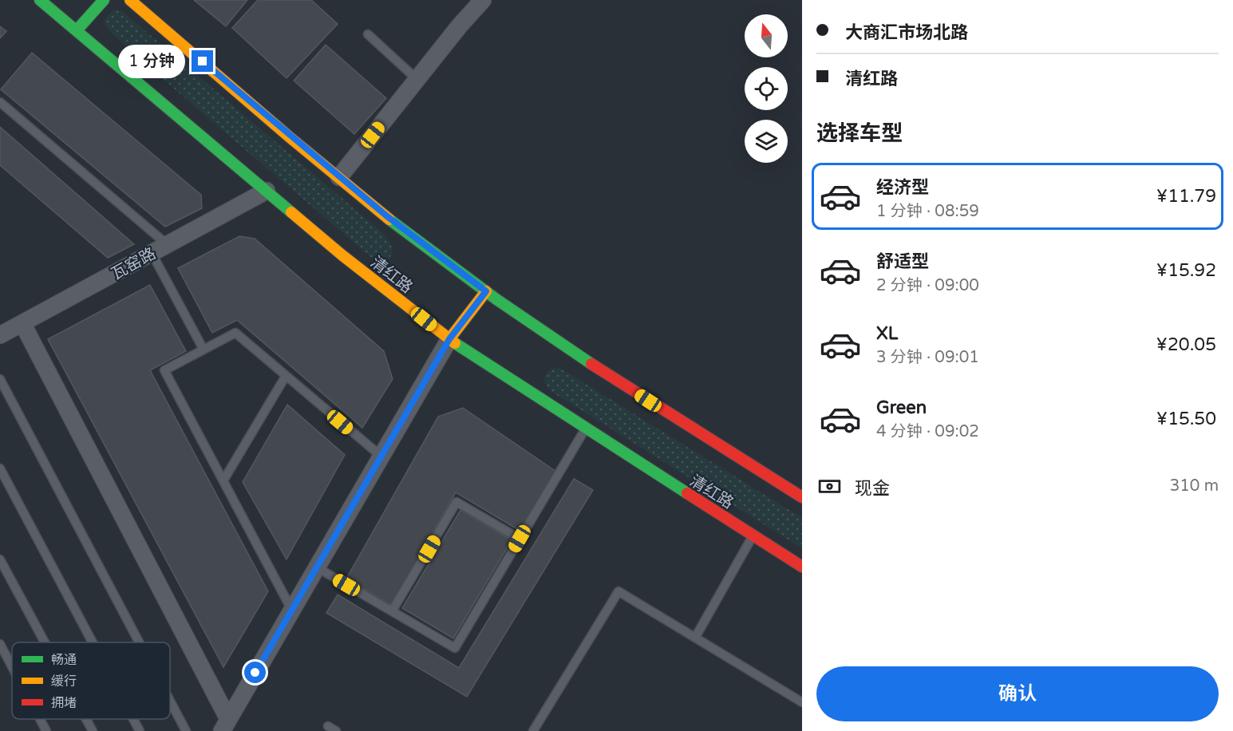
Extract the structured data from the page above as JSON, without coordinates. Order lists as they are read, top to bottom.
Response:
{
  "streets": {
    "main road": ["清红路"],
    "street": ["瓦窑路"]
  },
  "crossings": [
    ["瓦窑路", "清红路"]
  ],
  "legend": ["畅通", "缓行", "拥堵"],
  "north": "top",
  "page": {
    "banner": ["大商汇市场北路", "清红路"],
    "bubble": "1 分钟",
    "heading": "选择车型",
    "list": [
      {
        "name": "经济型",
        "note": "1 分钟 · 08:59",
        "value": "¥11.79"
      },
      {
        "name": "舒适型",
        "note": "2 分钟 · 09:00",
        "value": "¥15.92"
      },
      {
        "name": "XL",
        "note": "3 分钟 · 09:01",
        "value": "¥20.05"
      },
      {
        "name": "Green",
        "note": "4 分钟 · 09:02",
        "value": "¥15.50"
      }
    ],
    "pay": ["现金", "310 m"],
    "buttons": "确认"
  }
}
